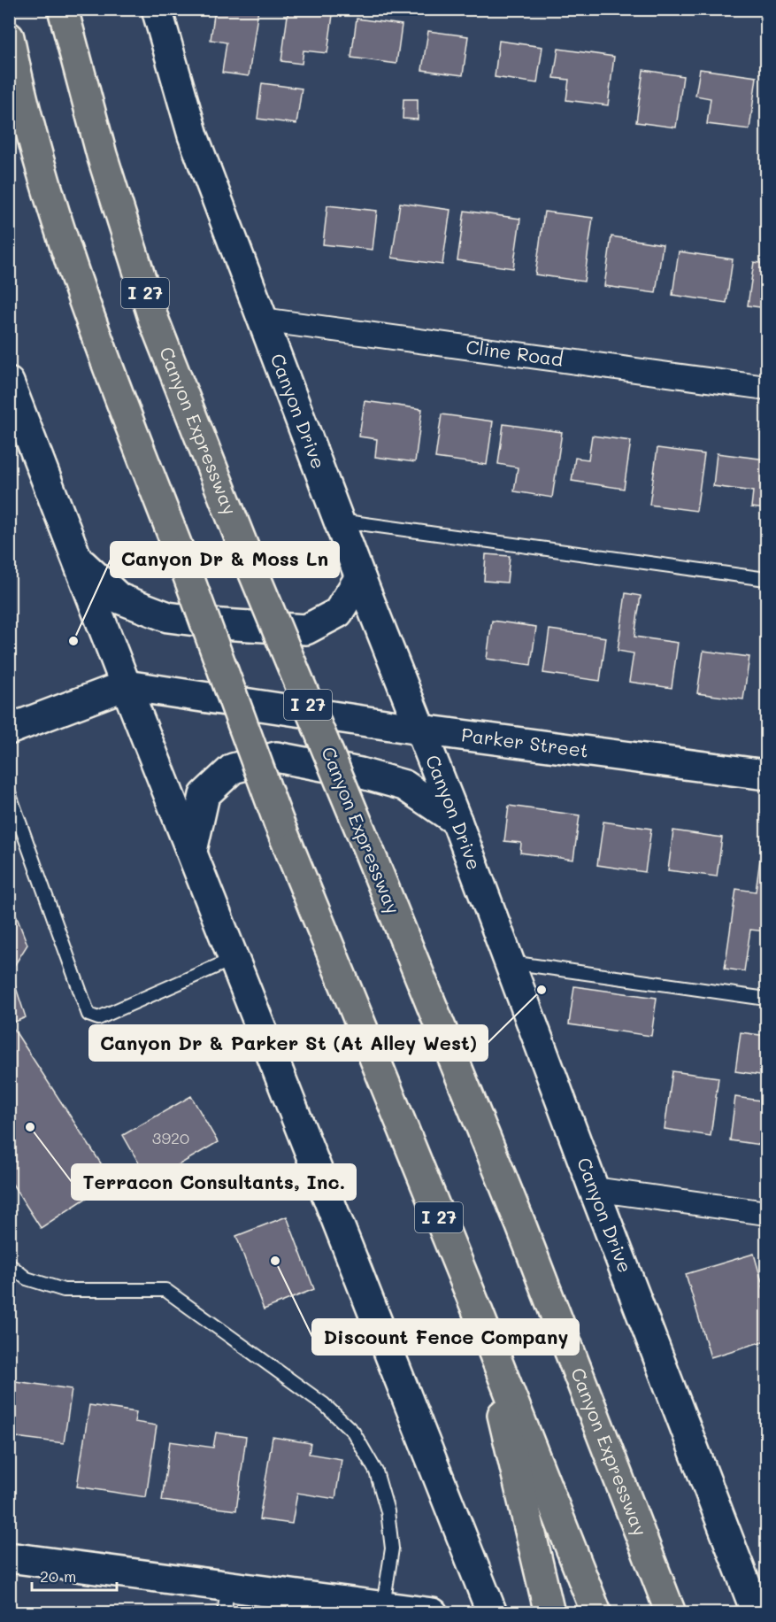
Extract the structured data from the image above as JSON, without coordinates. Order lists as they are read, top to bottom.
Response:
{
  "streets": {
    "highway": ["I 27", "Canyon Expressway"],
    "main road": ["Canyon Drive", "Parker Street"],
    "street": ["Cline Road"]
  },
  "crossings": [
    ["Cline Road", "Canyon Drive"],
    ["Canyon Drive", "Parker Street"]
  ],
  "places": [
    "Canyon Dr & Moss Ln",
    "Canyon Dr & Parker St (At Alley West)",
    "Terracon Consultants, Inc.",
    "Discount Fence Company"
  ],
  "house_numbers": ["3920"],
  "scale_bar": "20 m"
}
